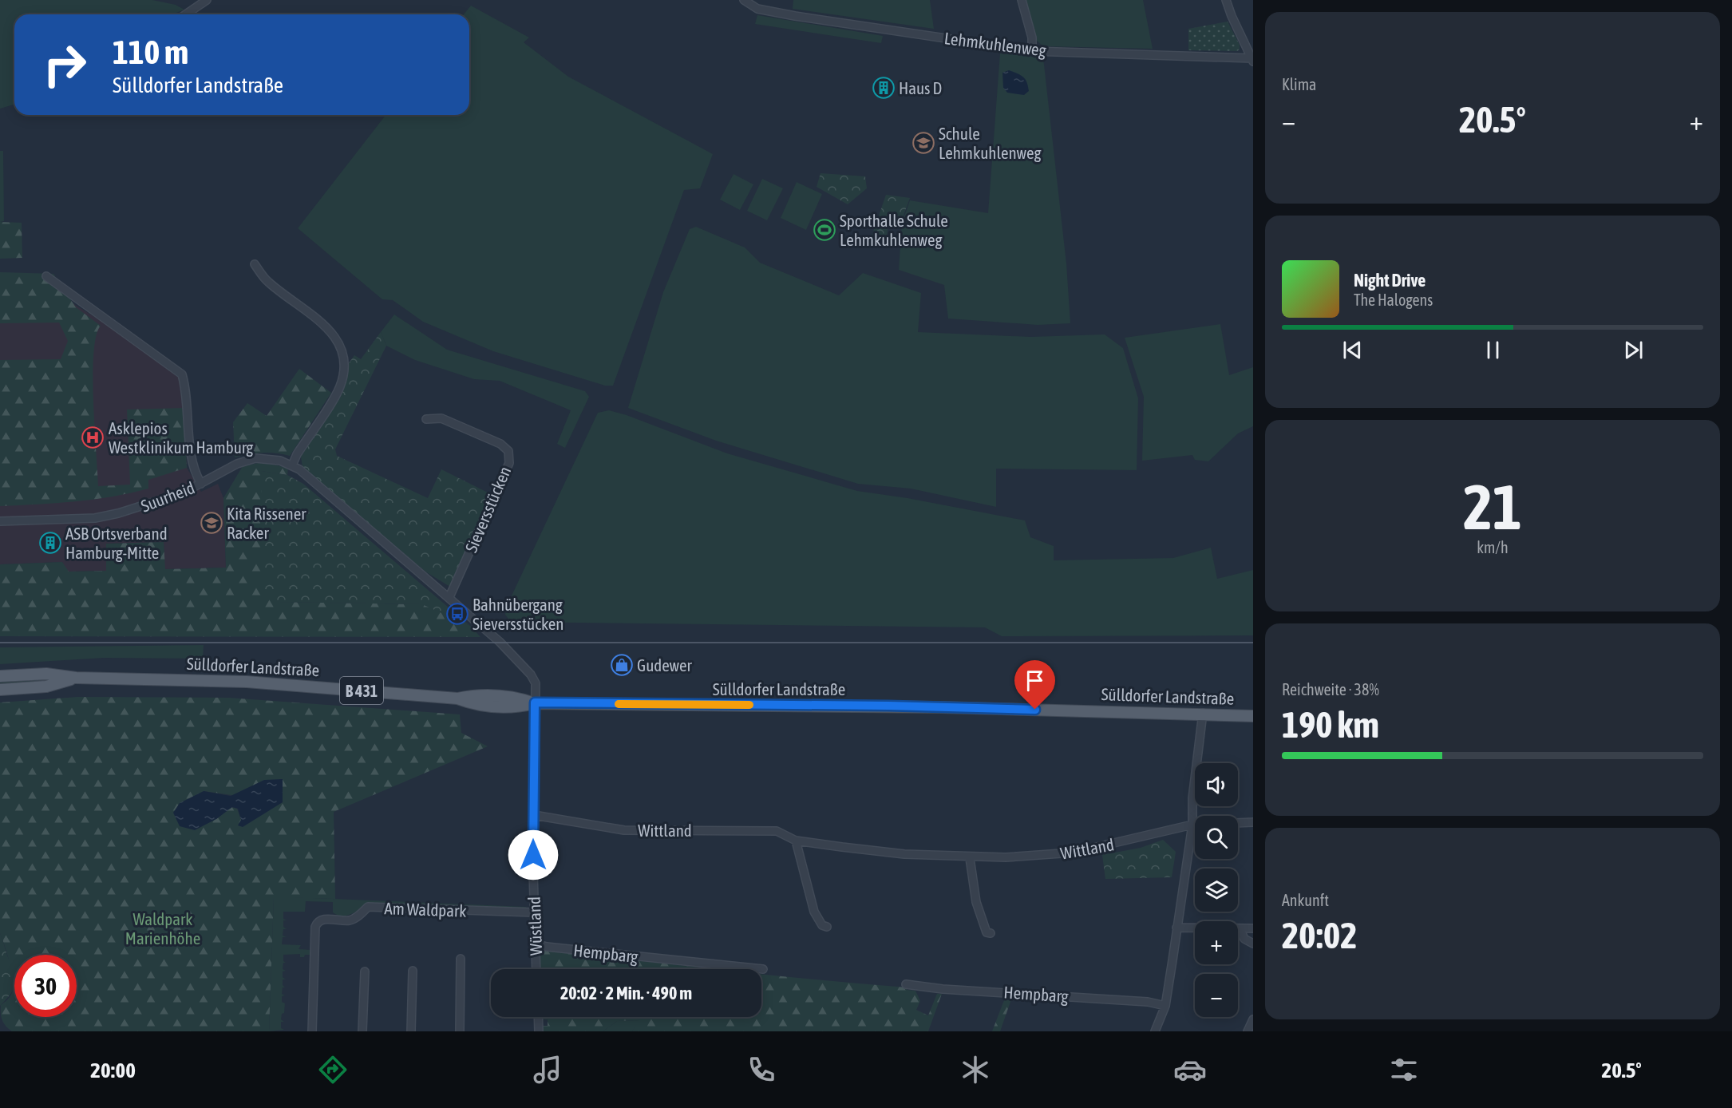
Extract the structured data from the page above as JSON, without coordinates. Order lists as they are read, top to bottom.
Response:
{
  "streets": {
    "main road": ["Sülldorfer Landstraße", "B 431"],
    "street": [
      "Lehmkuhlenweg",
      "Suurheid",
      "Sieversstücken",
      "Wittland",
      "Am Waldpark",
      "Wüstland",
      "Hempbarg"
    ]
  },
  "crossings": [
    ["Sülldorfer Landstraße", "Wüstland"],
    ["Wittland", "Wüstland"],
    ["Am Waldpark", "Wüstland"],
    ["Wüstland", "Hempbarg"]
  ],
  "parks": ["Waldpark Marienhöhe"],
  "places": {
    "building": ["Haus D", "ASB Ortsverband Hamburg-Mitte"],
    "school or university": ["Schule Lehmkuhlenweg", "Kita Rissener Racker"],
    "sports": ["Sporthalle Schule Lehmkuhlenweg"],
    "hospital": ["Asklepios Westklinikum Hamburg"],
    "bus stop": ["Bahnübergang Sieversstücken"],
    "shop": ["Gudewer"]
  },
  "page": {
    "tile": [
      "Klima",
      ["21", "km/h"],
      ["Reichweite · 38%", "190 km"],
      ["Ankunft", "20:02"]
    ],
    "turn": ["110 m", "Sülldorfer Landstraße"],
    "heat": ["−", "20.5°", "+"],
    "song": ["Night Drive", "The Halogens"],
    "map_buttons": ["+", "−"],
    "limit": "30",
    "trip": "20:02 · 2 Min. · 490 m",
    "tabs": ["20:00", "20.5°"]
  }
}
